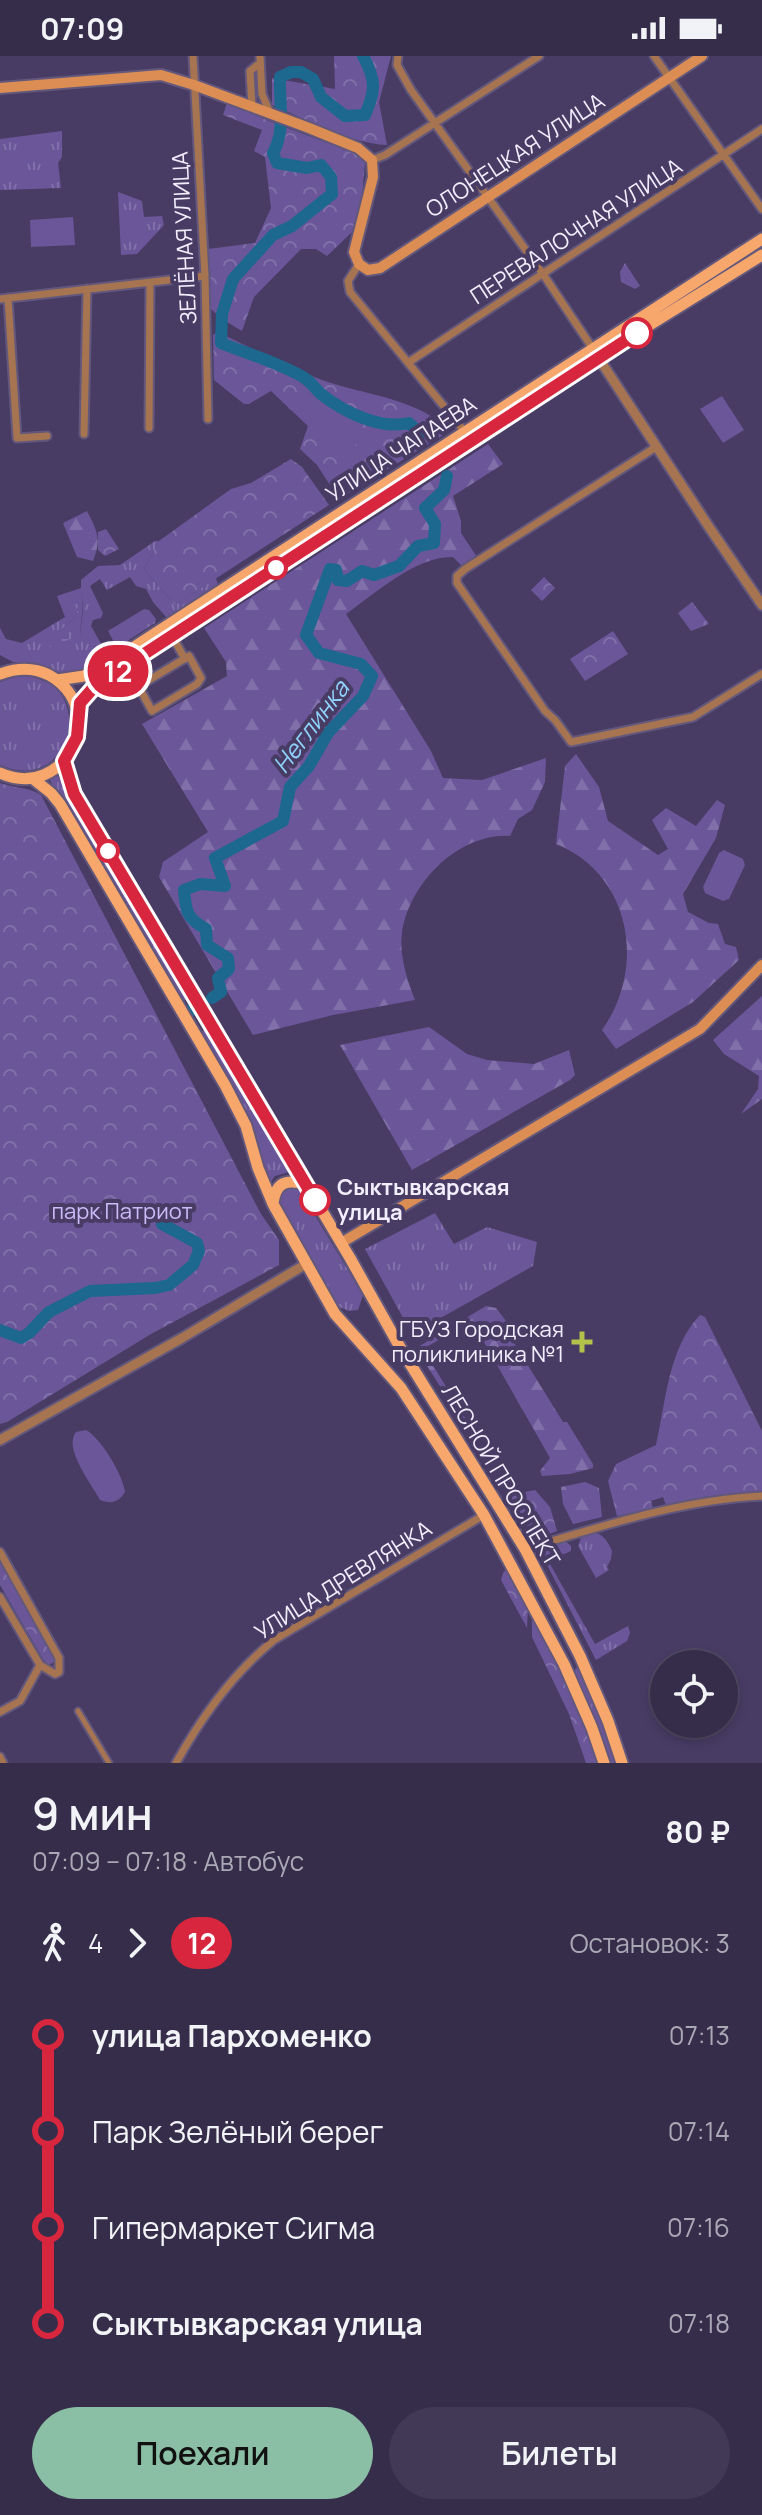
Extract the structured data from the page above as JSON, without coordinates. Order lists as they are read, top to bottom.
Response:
{
  "streets": {
    "main road": ["ОЛОНЕЦКАЯ УЛИЦА", "УЛИЦА ЧАПАЕВА", "ЛЕСНОЙ ПРОСПЕКТ"],
    "street": ["ПЕРЕВАЛОЧНАЯ УЛИЦА", "ЗЕЛЁНАЯ УЛИЦА", "УЛИЦА ДРЕВЛЯНКА"]
  },
  "crossings": [
    ["ЛЕСНОЙ ПРОСПЕКТ", "УЛИЦА ДРЕВЛЯНКА"]
  ],
  "water": ["Неглинка"],
  "parks": ["парк Патриот"],
  "places": {
    "other": ["Сыктывкарская улица"],
    "health": ["ГБУЗ Городская поликлиника №1"]
  },
  "lines": ["bus line 12"],
  "page": {
    "status": "07:09",
    "on_map": "12",
    "heading": ["9 мин", "07:09 – 07:18 · Автобус", "80 ₽"],
    "legs": ["4", "12", "Остановок: 3"],
    "list": [
      {
        "name": "улица Пархоменко",
        "value": "07:13"
      },
      {
        "name": "Парк Зелёный берег",
        "value": "07:14"
      },
      {
        "name": "Гипермаркет Сигма",
        "value": "07:16"
      },
      {
        "name": "Сыктывкарская улица",
        "value": "07:18"
      }
    ],
    "buttons": ["Поехали", "Билеты"]
  }
}
